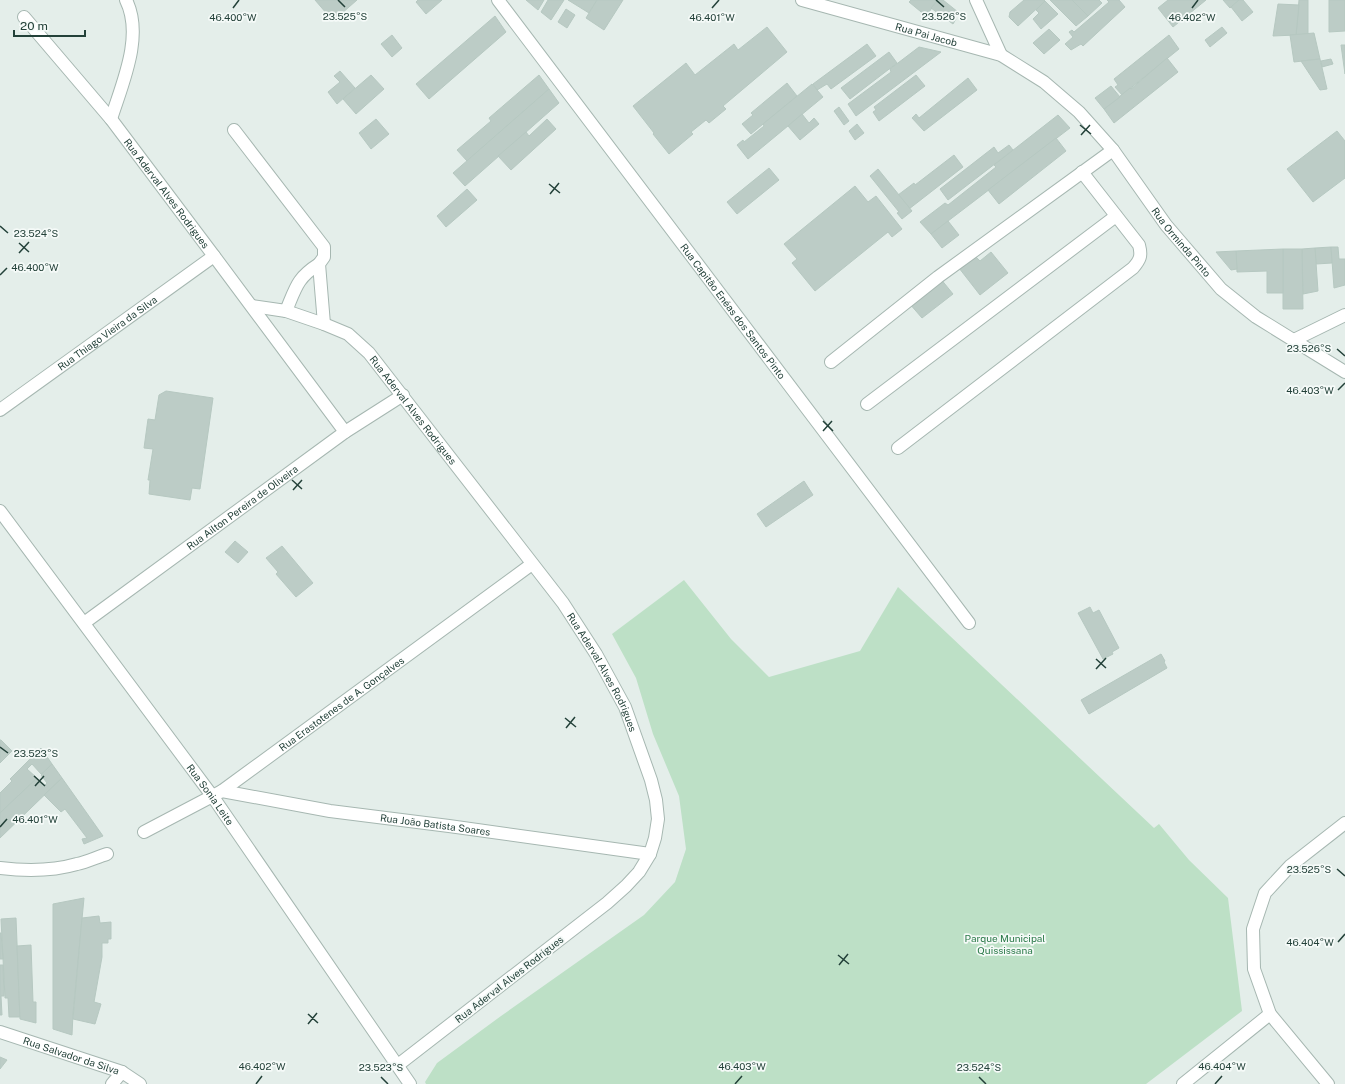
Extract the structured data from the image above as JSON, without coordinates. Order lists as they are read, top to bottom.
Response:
{
  "streets": {
    "street": [
      "Rua Pai Jacob",
      "Rua Aderval Alves Rodrigues",
      "Rua Orminda Pinto",
      "Rua Capitão Enéas dos Santos Pinto",
      "Rua Thiago Vieira da Silva",
      "Rua Ailton Pereira de Oliveira",
      "Rua Erastotenes de A. Gonçalves",
      "Rua Sonia Leite",
      "Rua João Batista Soares",
      "Rua Salvador da Silva"
    ]
  },
  "crossings": [
    ["Rua Pai Jacob", "Rua Orminda Pinto"],
    ["Rua Aderval Alves Rodrigues", "Rua Thiago Vieira da Silva"],
    ["Rua Aderval Alves Rodrigues", "Rua Ailton Pereira de Oliveira"],
    ["Rua Aderval Alves Rodrigues", "Rua Erastotenes de A. Gonçalves"],
    ["Rua Aderval Alves Rodrigues", "Rua Sonia Leite"],
    ["Rua Aderval Alves Rodrigues", "Rua João Batista Soares"],
    ["Rua Ailton Pereira de Oliveira", "Rua Sonia Leite"],
    ["Rua Erastotenes de A. Gonçalves", "Rua Sonia Leite"],
    ["Rua Erastotenes de A. Gonçalves", "Rua João Batista Soares"],
    ["Rua Sonia Leite", "Rua João Batista Soares"]
  ],
  "parks": ["Parque Municipal Quississana"],
  "scale_bar": "20 m",
  "coordinates": [
    "23.525°S",
    "23.526°S",
    "46.400°W",
    "46.401°W",
    "46.402°W",
    "23.524°S",
    "46.403°W",
    "23.523°S",
    "46.404°W"
  ]
}
